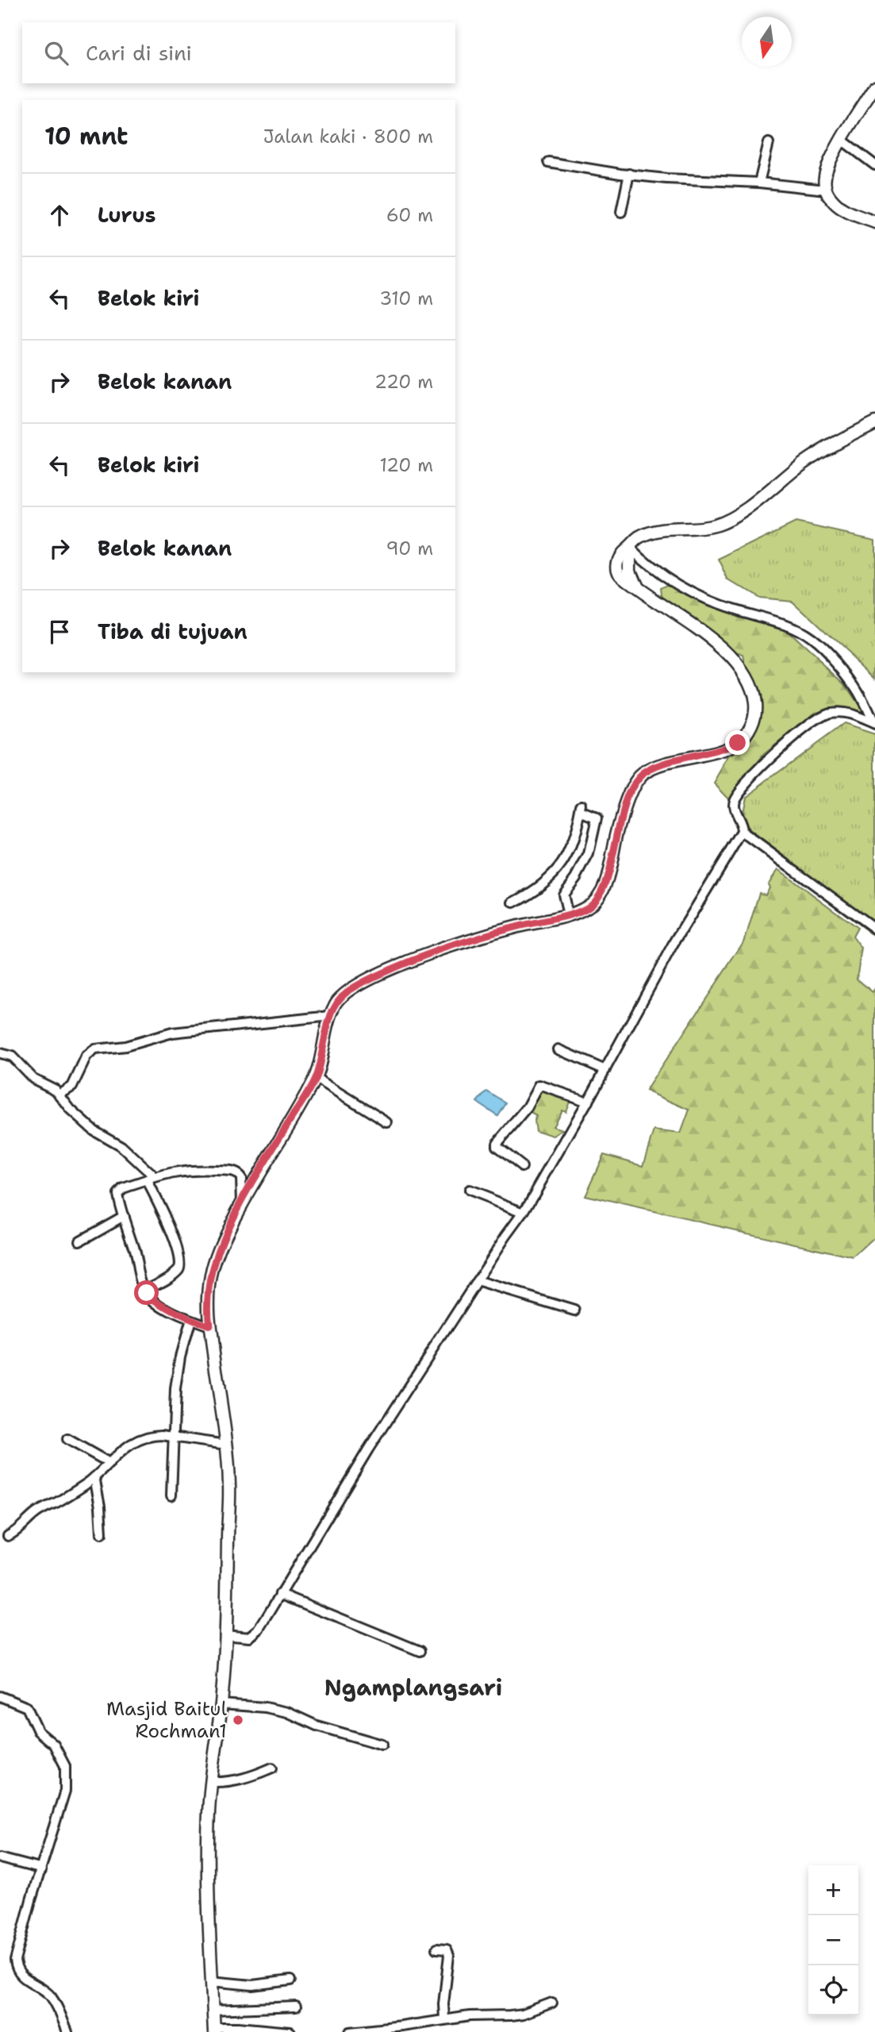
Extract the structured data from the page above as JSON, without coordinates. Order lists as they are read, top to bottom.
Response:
{
  "districts": ["Ngamplangsari"],
  "places": ["Masjid Baitul Rochman1"],
  "north": "bottom",
  "page": {
    "search": "Cari di sini",
    "heading": ["10 mnt", "Jalan kaki · 800 m"],
    "list": [
      ["Lurus", "60 m"],
      ["Belok kiri", "310 m"],
      ["Belok kanan", "220 m"],
      ["Belok kiri", "120 m"],
      ["Belok kanan", "90 m"],
      "Tiba di tujuan"
    ],
    "map_buttons": ["+", "−"]
  }
}
